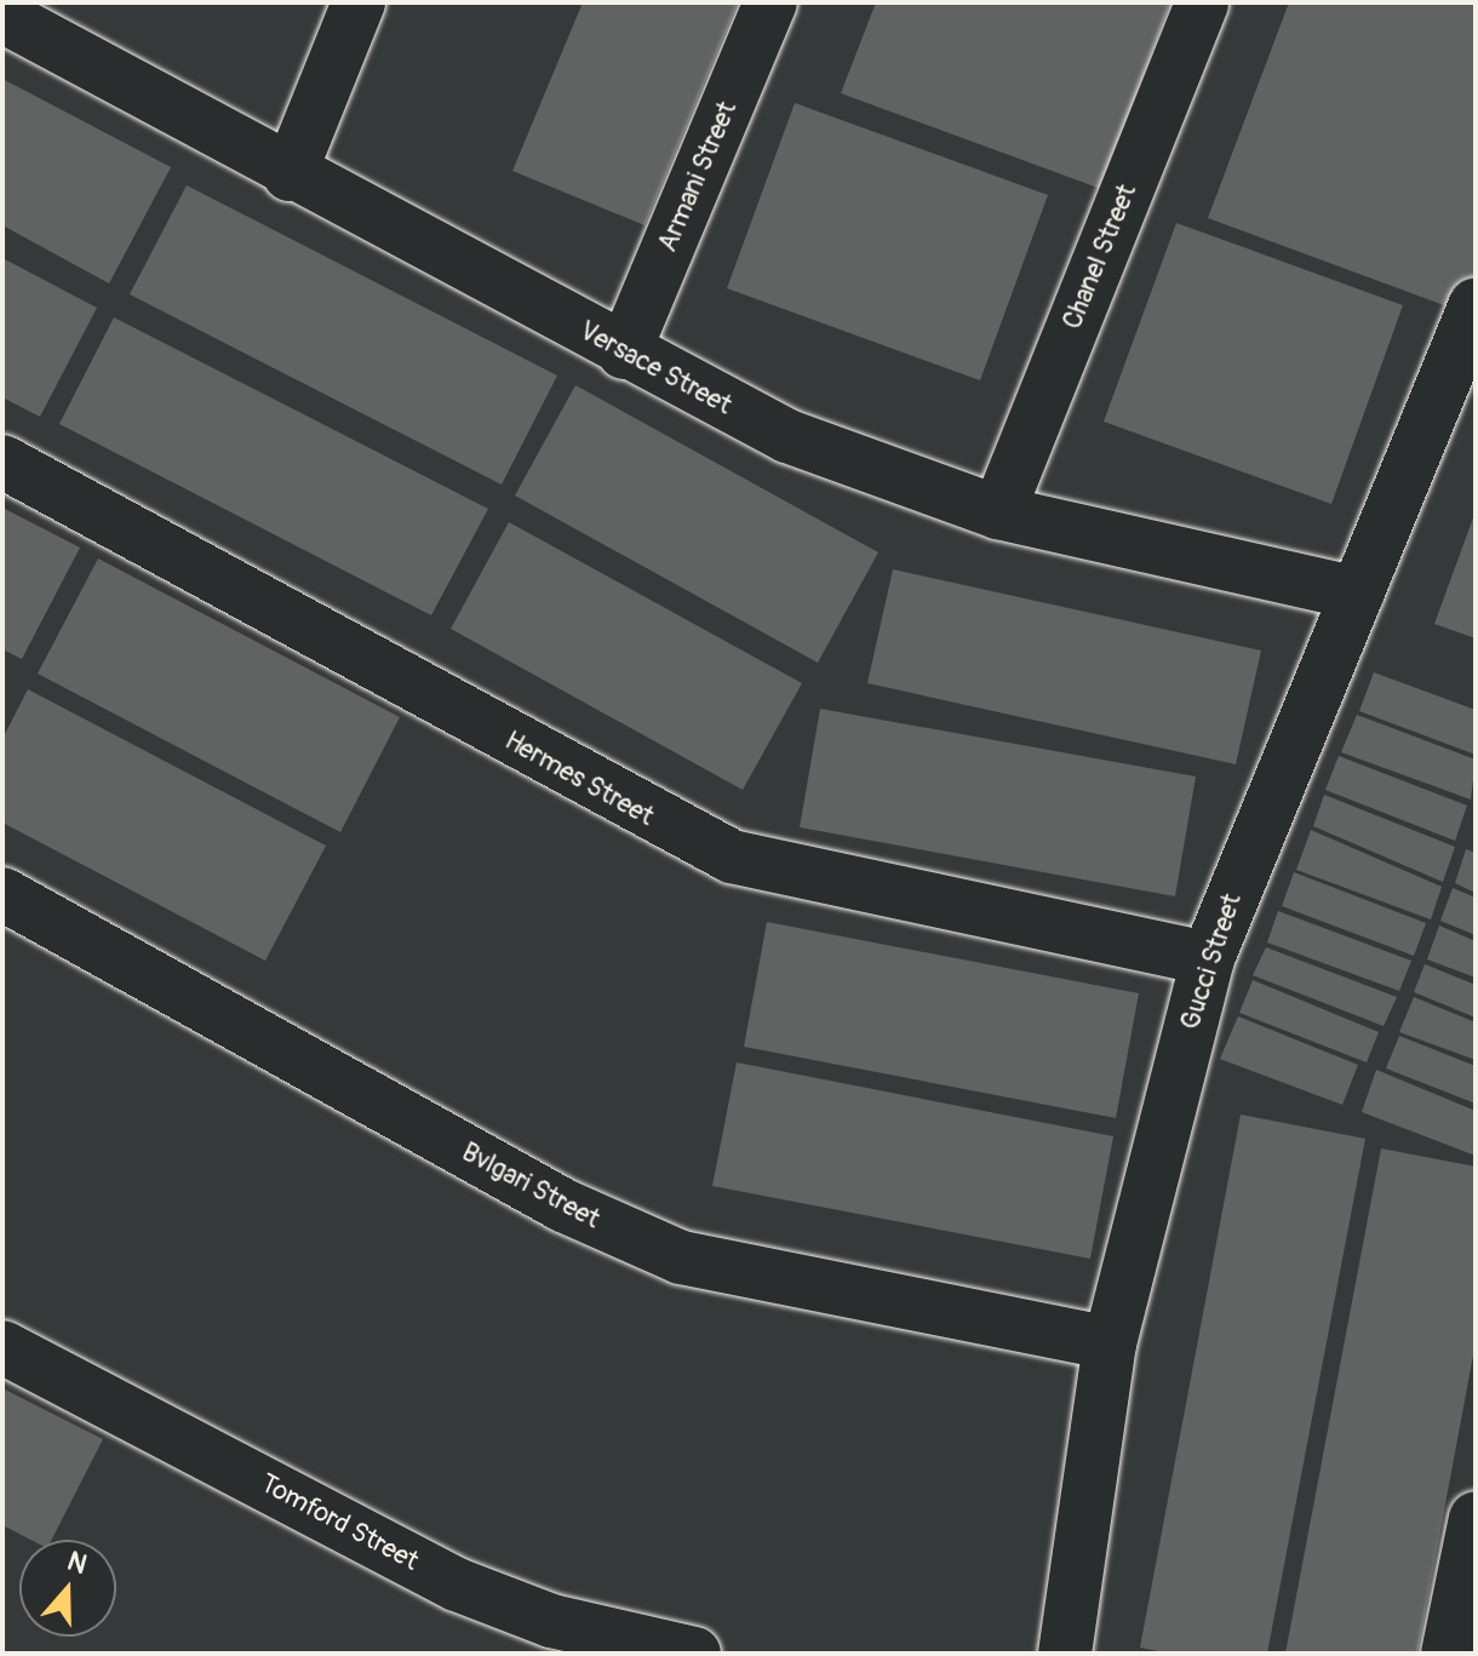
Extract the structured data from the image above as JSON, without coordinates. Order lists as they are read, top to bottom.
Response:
{
  "streets": {
    "street": [
      "Armani Street",
      "Chanel Street",
      "Versace Street",
      "Hermes Street",
      "Gucci Street",
      "Bvlgari Street",
      "Tomford Street"
    ]
  },
  "crossings": [
    ["Armani Street", "Versace Street"],
    ["Chanel Street", "Versace Street"],
    ["Versace Street", "Gucci Street"],
    ["Hermes Street", "Gucci Street"],
    ["Gucci Street", "Bvlgari Street"]
  ],
  "north": "top"
}
